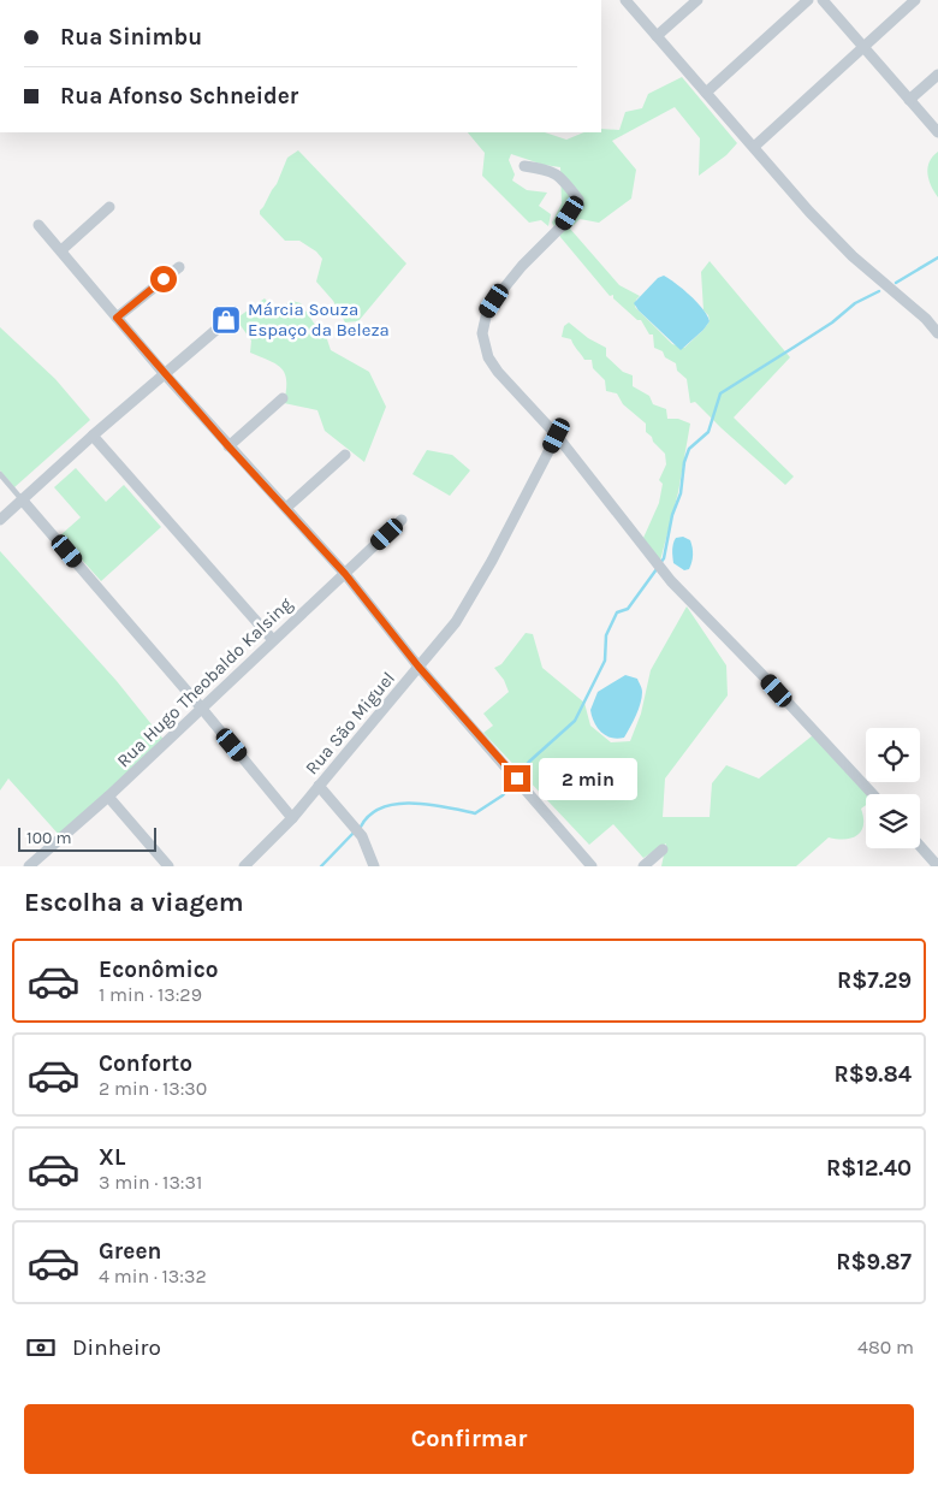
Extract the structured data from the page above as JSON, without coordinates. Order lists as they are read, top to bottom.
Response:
{
  "streets": {
    "street": ["Rua Hugo Theobaldo Kalsing", "Rua São Miguel"]
  },
  "places": {
    "shop": ["Márcia Souza Espaço da Beleza"]
  },
  "scale_bar": "100 m",
  "page": {
    "banner": ["Rua Sinimbu", "Rua Afonso Schneider"],
    "bubble": "2 min",
    "scale": "100 m",
    "heading": "Escolha a viagem",
    "list": [
      {
        "name": "Econômico",
        "note": "1 min · 13:29",
        "value": "R$7.29"
      },
      {
        "name": "Conforto",
        "note": "2 min · 13:30",
        "value": "R$9.84"
      },
      {
        "name": "XL",
        "note": "3 min · 13:31",
        "value": "R$12.40"
      },
      {
        "name": "Green",
        "note": "4 min · 13:32",
        "value": "R$9.87"
      }
    ],
    "pay": ["Dinheiro", "480 m"],
    "buttons": "Confirmar"
  }
}
